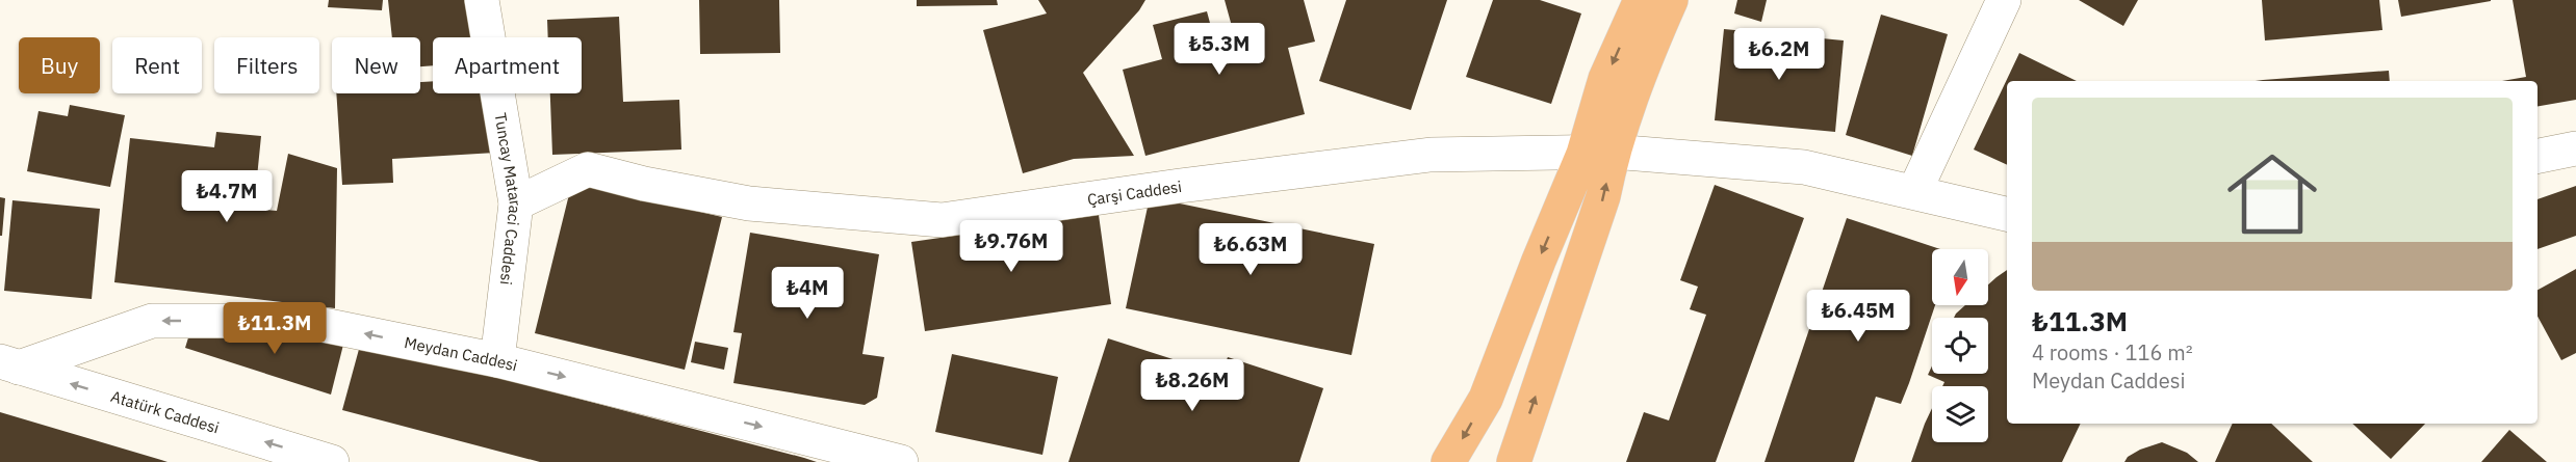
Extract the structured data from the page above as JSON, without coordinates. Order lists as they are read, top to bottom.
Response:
{
  "streets": {
    "street": [
      "Çarşi Caddesi",
      "Tuncay Mataraci Caddesi",
      "Meydan Caddesi",
      "Atatürk Caddesi"
    ]
  },
  "crossings": [
    ["Çarşi Caddesi", "Tuncay Mataraci Caddesi"],
    ["Tuncay Mataraci Caddesi", "Meydan Caddesi"],
    ["Meydan Caddesi", "Atatürk Caddesi"]
  ],
  "one_way": ["Atatürk Caddesi"],
  "north": "bottom",
  "page": {
    "price": [
      "₺5.3M",
      "₺6.2M",
      "₺4.7M",
      "₺9.76M",
      "₺6.63M",
      "₺4M",
      "₺6.45M",
      "₺11.3M",
      "₺8.26M"
    ],
    "chip": [
      "Buy",
      "Rent",
      "Filters",
      "New",
      "Apartment"
    ],
    "list": [
      {
        "name": "₺11.3M",
        "note": "4 rooms · 116 m² · Meydan Caddesi"
      }
    ]
  }
}
